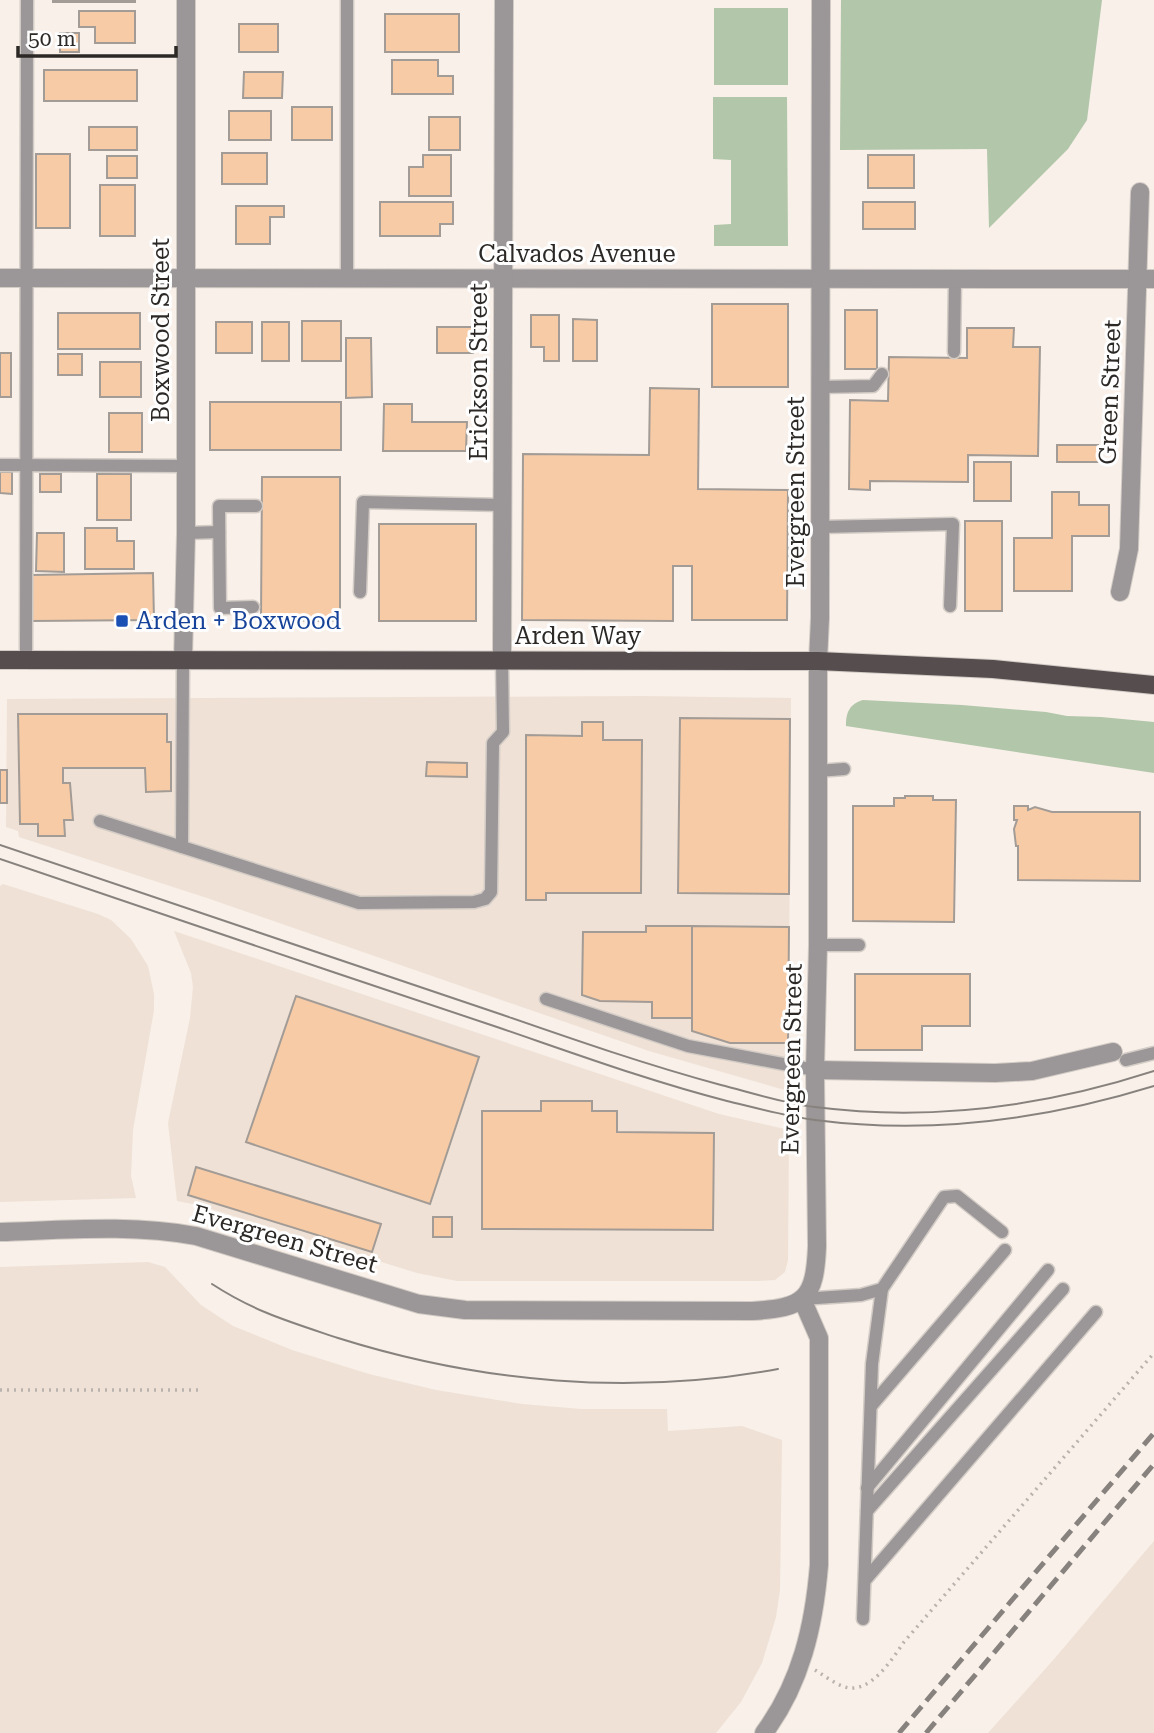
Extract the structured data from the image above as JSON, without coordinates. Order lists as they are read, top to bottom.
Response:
{
  "streets": {
    "main road": ["Arden Way"],
    "street": [
      "Calvados Avenue",
      "Boxwood Street",
      "Erickson Street",
      "Green Street",
      "Evergreen Street"
    ]
  },
  "crossings": [
    ["Calvados Avenue", "Boxwood Street"],
    ["Calvados Avenue", "Erickson Street"],
    ["Calvados Avenue", "Green Street"],
    ["Calvados Avenue", "Evergreen Street"],
    ["Boxwood Street", "Arden Way"],
    ["Erickson Street", "Arden Way"],
    ["Evergreen Street", "Arden Way"]
  ],
  "places": {
    "transit": ["Arden + Boxwood"]
  },
  "scale_bar": "50 m"
}
